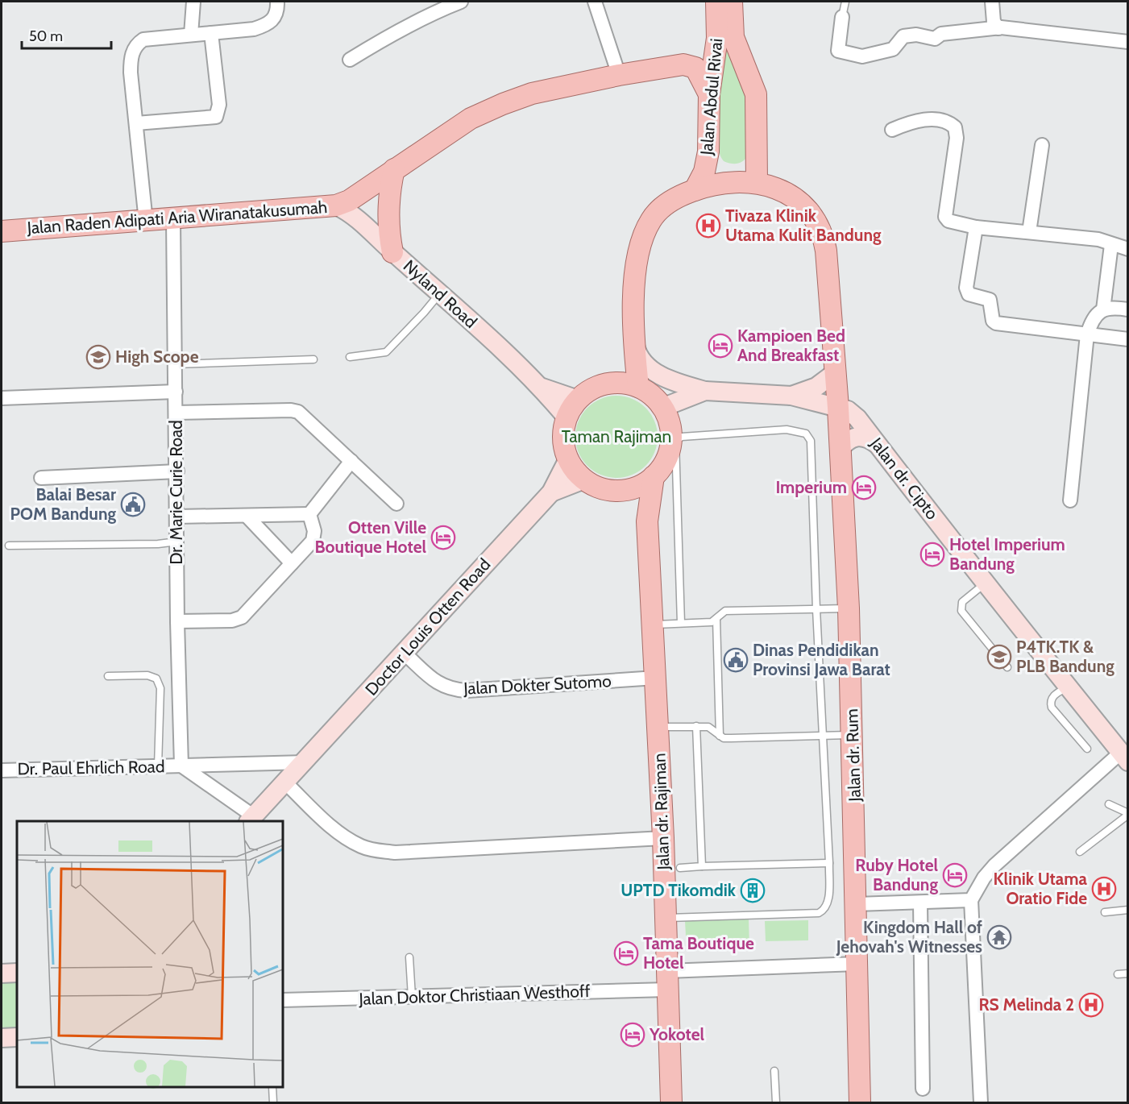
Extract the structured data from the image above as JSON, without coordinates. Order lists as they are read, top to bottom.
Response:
{
  "streets": {
    "main road": [
      "Jalan Abdul Rivai",
      "Jalan Raden Adipati Aria Wiranatakusumah",
      "Nyland Road",
      "Jalan dr. Cipto",
      "Doctor Louis Otten Road",
      "Jalan dr. Rum",
      "Jalan dr. Rajiman"
    ],
    "street": [
      "Dr. Marie Curie Road",
      "Jalan Dokter Sutomo",
      "Dr. Paul Ehrlich Road",
      "Jalan Doktor Christiaan Westhoff"
    ]
  },
  "crossings": [
    ["Jalan Abdul Rivai", "Jalan Raden Adipati Aria Wiranatakusumah"],
    ["Jalan Raden Adipati Aria Wiranatakusumah", "Nyland Road"],
    ["Jalan Raden Adipati Aria Wiranatakusumah", "Dr. Marie Curie Road"],
    ["Nyland Road", "Doctor Louis Otten Road"],
    ["Nyland Road", "Jalan dr. Rajiman"],
    ["Jalan dr. Cipto", "Jalan dr. Rum"],
    ["Dr. Marie Curie Road", "Dr. Paul Ehrlich Road"],
    ["Doctor Louis Otten Road", "Jalan Dokter Sutomo"],
    ["Doctor Louis Otten Road", "Dr. Paul Ehrlich Road"],
    ["Doctor Louis Otten Road", "Jalan dr. Rajiman"],
    ["Jalan Dokter Sutomo", "Jalan dr. Rajiman"],
    ["Jalan dr. Rum", "Jalan Doktor Christiaan Westhoff"],
    ["Jalan dr. Rajiman", "Jalan Doktor Christiaan Westhoff"]
  ],
  "parks": ["Taman Rajiman"],
  "places": {
    "hospital": ["Tivaza Klinik Utama Kulit Bandung", "Klinik Utama Oratio Fide", "RS Melinda 2"],
    "hotel": [
      "Kampioen Bed And Breakfast",
      "Imperium",
      "Otten Ville Boutique Hotel",
      "Hotel Imperium Bandung",
      "Ruby Hotel Bandung",
      "Tama Boutique Hotel",
      "Yokotel"
    ],
    "school or university": ["High Scope", "P4TK.TK & PLB Bandung"],
    "public building": ["Balai Besar POM Bandung", "Dinas Pendidikan Provinsi Jawa Barat"],
    "building": ["UPTD Tikomdik"],
    "temple": ["Kingdom Hall of Jehovah's Witnesses"]
  },
  "scale_bar": "50 m"
}
